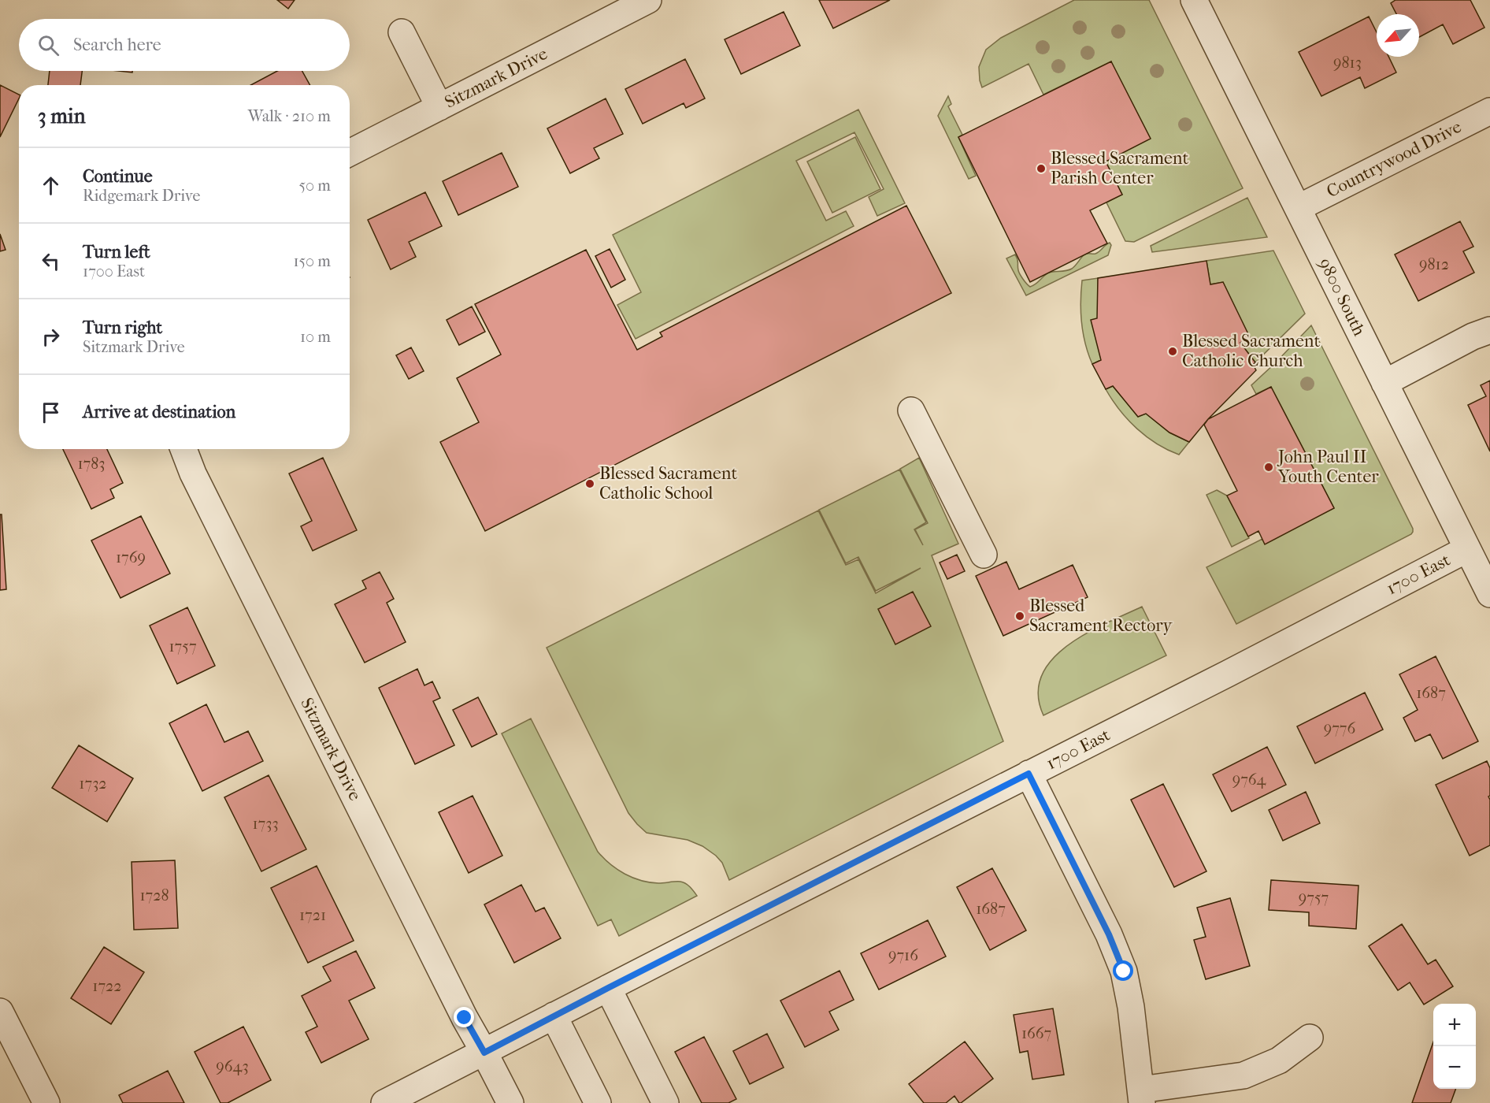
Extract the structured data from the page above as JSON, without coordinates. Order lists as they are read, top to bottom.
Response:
{
  "streets": {
    "street": [
      "Sitzmark Drive",
      "Countrywood Drive",
      "9800 South",
      "1700 East"
    ]
  },
  "crossings": [
    ["Sitzmark Drive", "1700 East"],
    ["Countrywood Drive", "9800 South"],
    ["9800 South", "1700 East"]
  ],
  "places": [
    "Blessed Sacrament Parish Center",
    "Blessed Sacrament Catholic Church",
    "John Paul II Youth Center",
    "Blessed Sacrament Catholic School",
    "Blessed Sacrament Rectory"
  ],
  "house_numbers": [
    "9813",
    "9812",
    "1783",
    "1769",
    "1757",
    "1687",
    "9776",
    "9764",
    "1732",
    "1733",
    "1728",
    "9757",
    "1687",
    "1721",
    "9716",
    "1722",
    "1667",
    "9643"
  ],
  "north": "bottom left",
  "page": {
    "search": "Search here",
    "heading": ["3 min", "Walk · 210 m"],
    "list": [
      ["Continue", "Ridgemark Drive", "50 m"],
      ["Turn left", "1700 East", "150 m"],
      ["Turn right", "Sitzmark Drive", "10 m"],
      "Arrive at destination"
    ],
    "map_buttons": ["+", "−"]
  }
}
